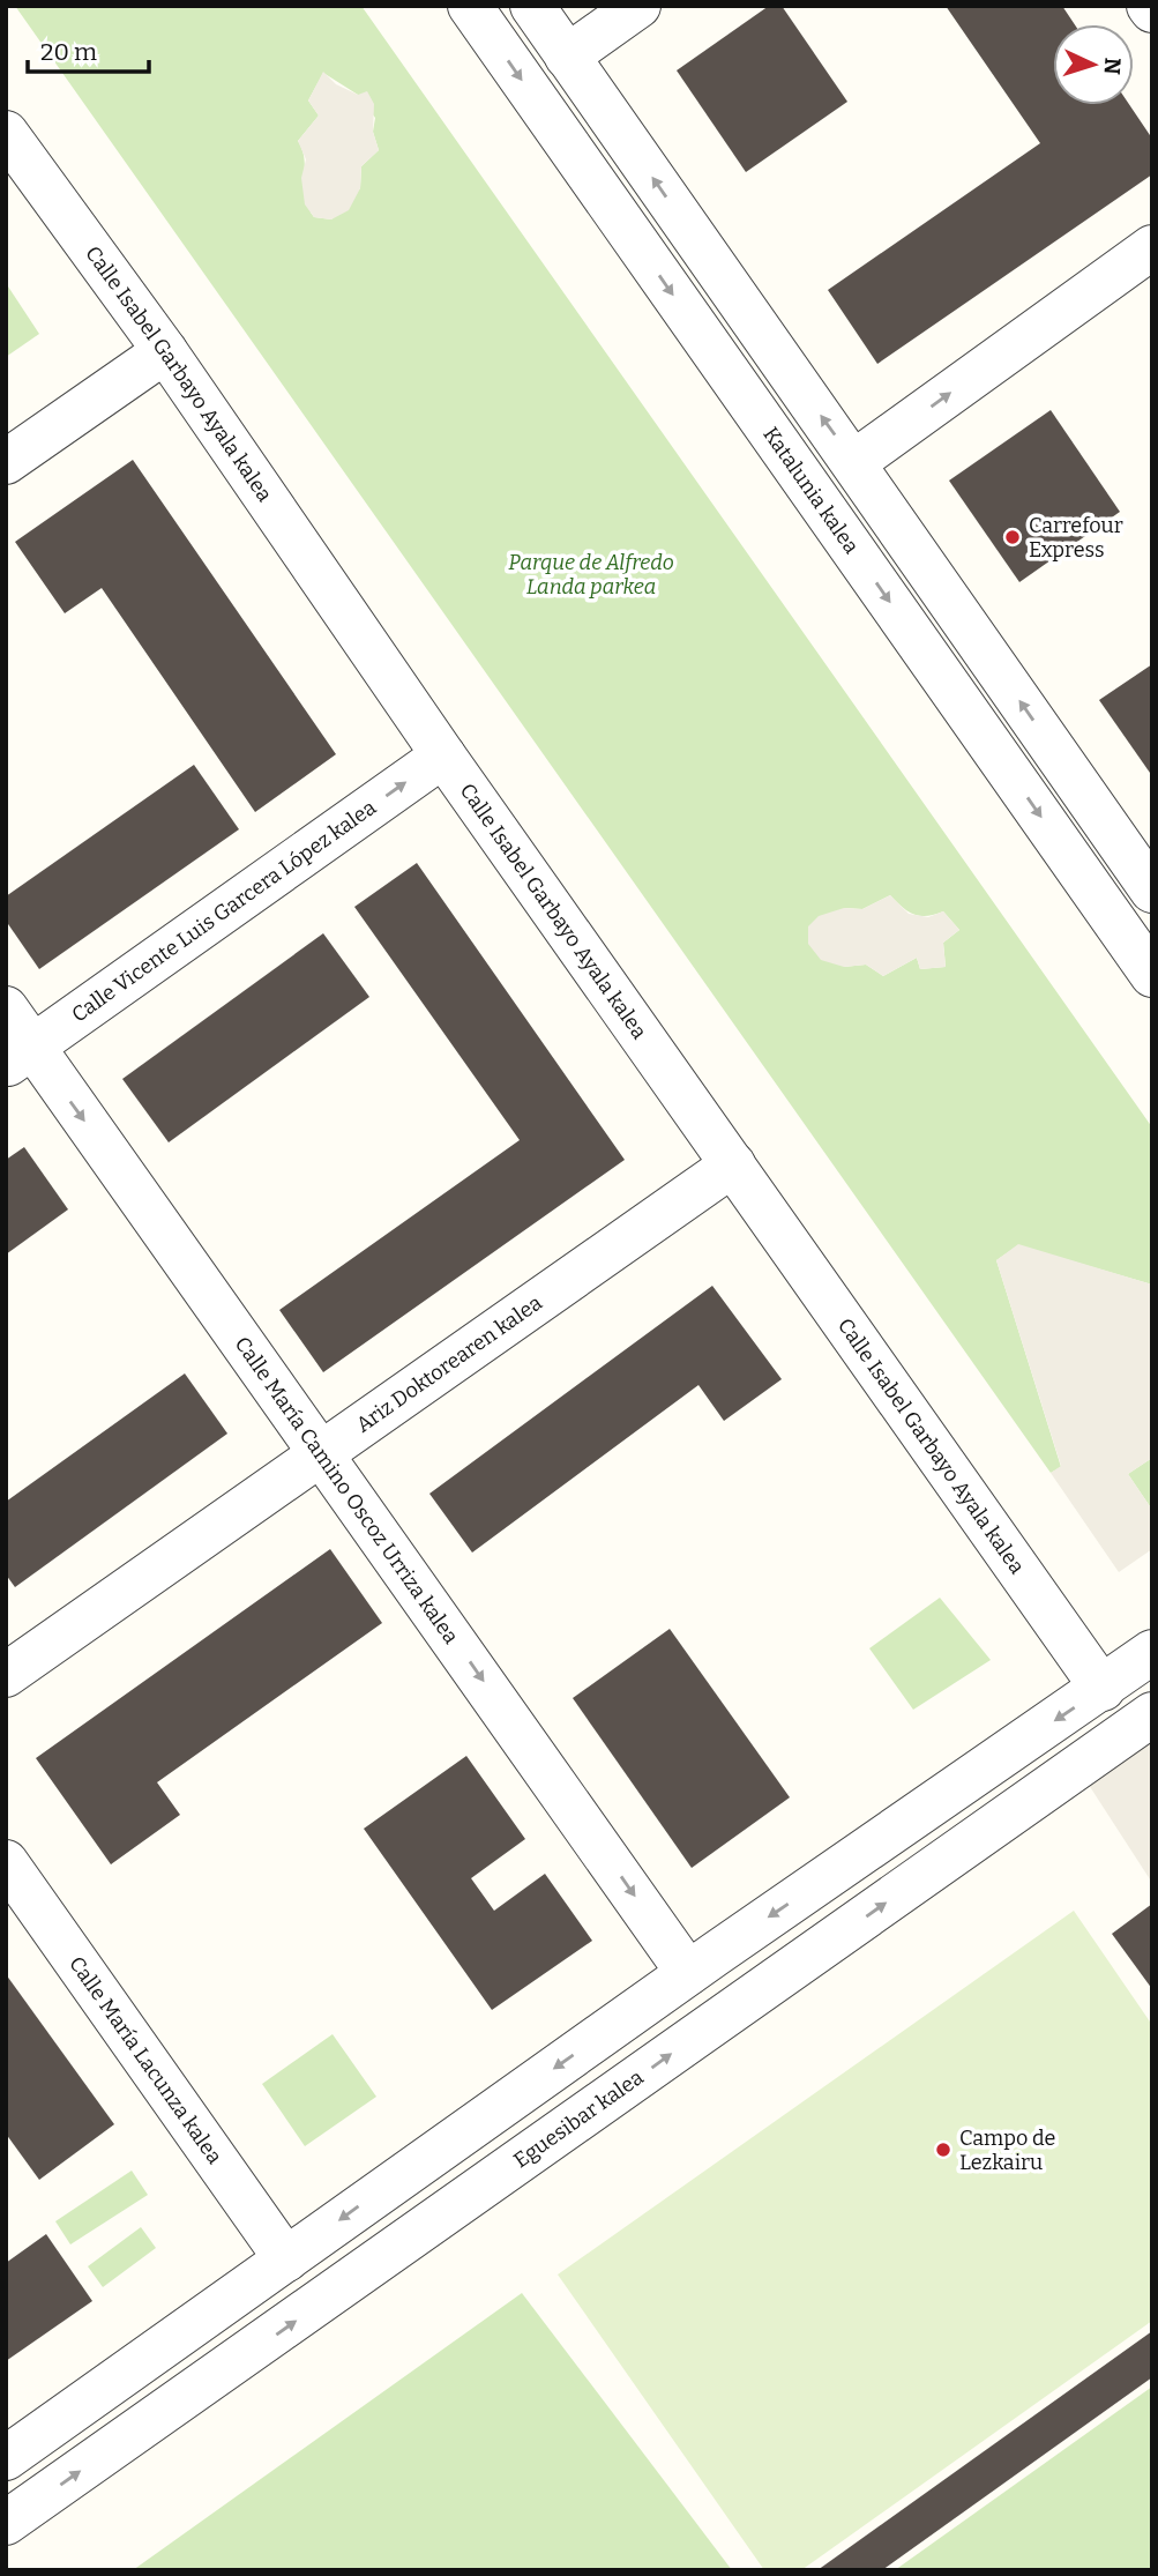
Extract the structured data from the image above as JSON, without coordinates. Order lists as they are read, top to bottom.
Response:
{
  "streets": {
    "street": [
      "Calle Isabel Garbayo Ayala kalea",
      "Katalunia kalea",
      "Calle Vicente Luis Garcera López kalea",
      "Ariz Doktorearen kalea",
      "Calle María Camino Oscoz Urriza kalea",
      "Calle María Lacunza kalea",
      "Eguesibar kalea"
    ]
  },
  "crossings": [
    ["Calle Isabel Garbayo Ayala kalea", "Calle Vicente Luis Garcera López kalea"],
    ["Calle Isabel Garbayo Ayala kalea", "Ariz Doktorearen kalea"],
    ["Calle Vicente Luis Garcera López kalea", "Calle María Camino Oscoz Urriza kalea"],
    ["Ariz Doktorearen kalea", "Calle María Camino Oscoz Urriza kalea"]
  ],
  "one_way": ["Calle Vicente Luis Garcera López kalea", "Calle María Camino Oscoz Urriza kalea"],
  "parks": ["Parque de Alfredo Landa parkea"],
  "places": ["Carrefour Express", "Campo de Lezkairu"],
  "scale_bar": "20 m",
  "north": "right"
}
